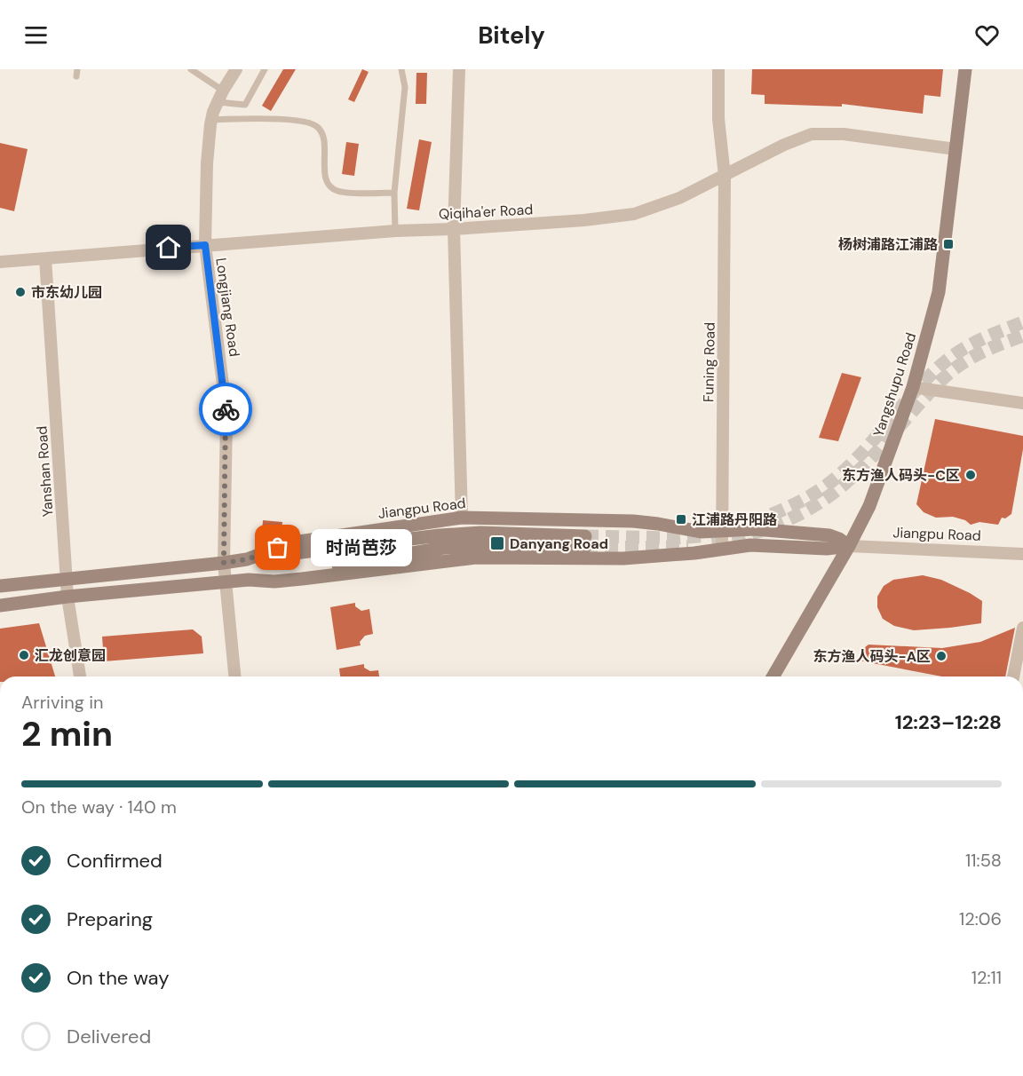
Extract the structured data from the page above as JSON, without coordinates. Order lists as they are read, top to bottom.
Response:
{
  "streets": {
    "main road": ["Yangshupu Road", "Jiangpu Road"],
    "street": [
      "Qiqiha'er Road",
      "Longjiang Road",
      "Funing Road",
      "Yanshan Road"
    ]
  },
  "crossings": [
    ["Qiqiha'er Road", "Longjiang Road"],
    ["Qiqiha'er Road", "Funing Road"],
    ["Qiqiha'er Road", "Yangshupu Road"],
    ["Qiqiha'er Road", "Yanshan Road"],
    ["Longjiang Road", "Jiangpu Road"],
    ["Funing Road", "Jiangpu Road"],
    ["Yangshupu Road", "Jiangpu Road"],
    ["Yanshan Road", "Jiangpu Road"]
  ],
  "places": {
    "transit": ["杨树浦路江浦路", "江浦路丹阳路", "Danyang Road"],
    "other": [
      "市东幼儿园",
      "东方渔人码头-C区",
      "时尚芭莎",
      "汇龙创意园",
      "东方渔人码头-A区"
    ]
  },
  "page": {
    "header": "Bitely",
    "bubble": "时尚芭莎",
    "heading": ["2 min", "Arriving in", "12:23–12:28"],
    "bar": "On the way · 140 m",
    "list": [
      ["Confirmed", "11:58"],
      ["Preparing", "12:06"],
      ["On the way", "12:11"],
      "Delivered"
    ]
  }
}
